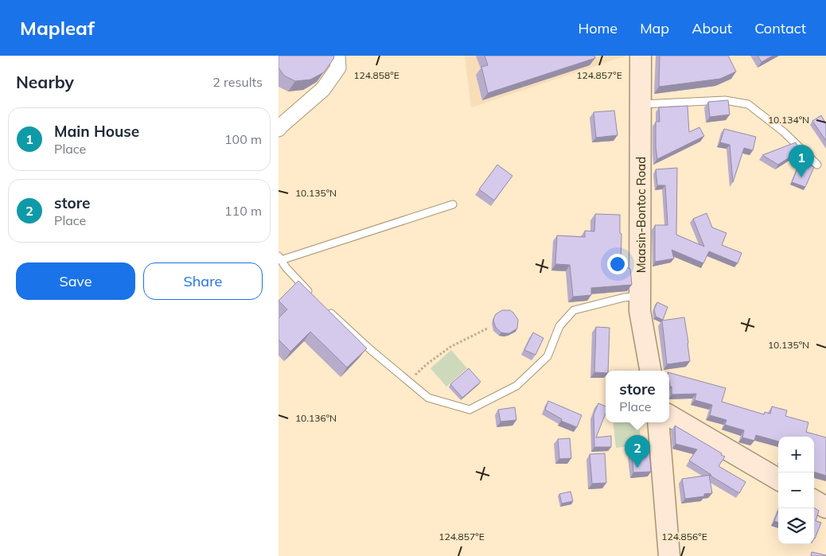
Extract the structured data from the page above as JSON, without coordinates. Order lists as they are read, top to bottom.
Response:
{
  "streets": {
    "main road": ["Maasin-Bontoc Road"]
  },
  "page": {
    "header": "Mapleaf",
    "nav": [
      "Home",
      "Map",
      "About",
      "Contact"
    ],
    "heading": ["Nearby", "2 results"],
    "list": [
      {
        "mark": "1",
        "name": "Main House",
        "note": "Place",
        "value": "100 m"
      },
      {
        "mark": "2",
        "name": "store",
        "note": "Place",
        "value": "110 m"
      }
    ],
    "pins": ["1", "2"],
    "buttons": ["Save", "Share"],
    "popup": ["store", "Place"],
    "map_buttons": ["+", "−"]
  },
  "coordinates": [
    "124.858°E",
    "124.857°E",
    "10.134°N",
    "10.135°N",
    "10.136°N",
    "124.856°E"
  ]
}
